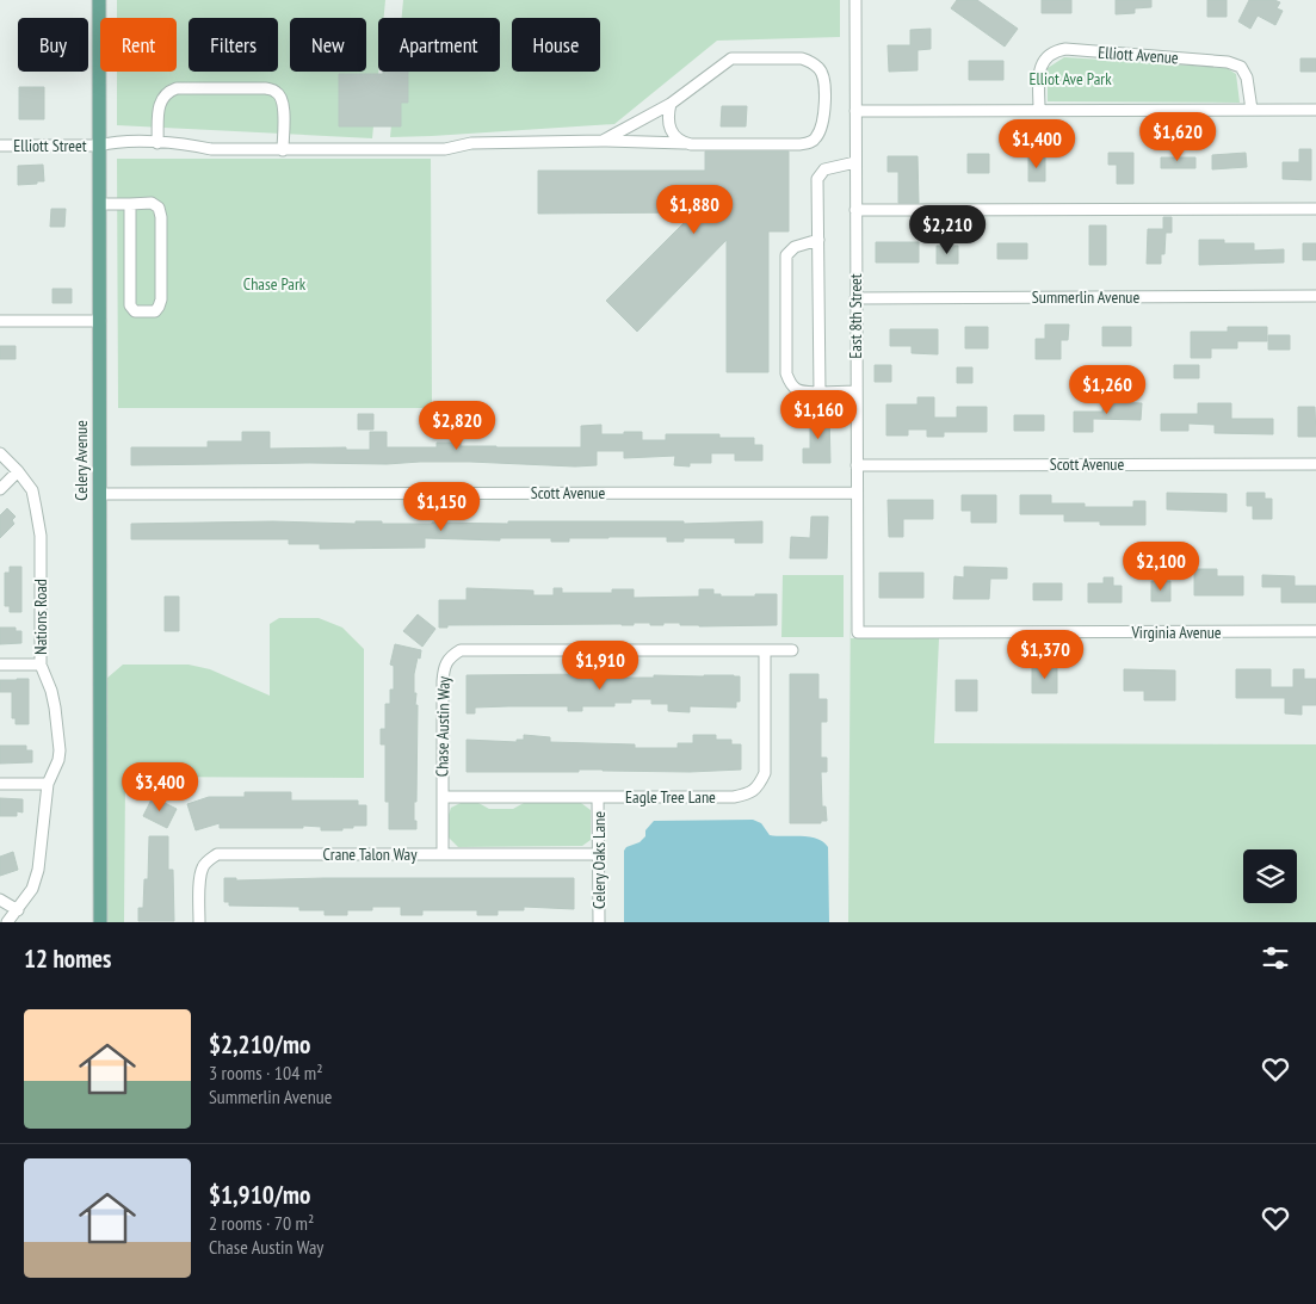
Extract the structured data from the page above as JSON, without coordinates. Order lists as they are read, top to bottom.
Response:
{
  "streets": {
    "main road": ["Celery Avenue"],
    "street": [
      "Elliott Avenue",
      "Elliott Street",
      "Summerlin Avenue",
      "East 8th Street",
      "Scott Avenue",
      "Nations Road",
      "Virginia Avenue",
      "Chase Austin Way",
      "Eagle Tree Lane",
      "Crane Talon Way",
      "Celery Oaks Lane"
    ]
  },
  "crossings": [
    ["Elliott Street", "Celery Avenue"],
    ["Summerlin Avenue", "East 8th Street"],
    ["East 8th Street", "Scott Avenue"],
    ["East 8th Street", "Virginia Avenue"],
    ["Celery Avenue", "Scott Avenue"],
    ["Chase Austin Way", "Eagle Tree Lane"],
    ["Chase Austin Way", "Crane Talon Way"],
    ["Eagle Tree Lane", "Celery Oaks Lane"],
    ["Crane Talon Way", "Celery Oaks Lane"]
  ],
  "parks": ["Elliot Ave Park", "Chase Park"],
  "page": {
    "chip": [
      "Buy",
      "Rent",
      "Filters",
      "New",
      "Apartment",
      "House"
    ],
    "price": [
      "$1,620",
      "$1,400",
      "$1,880",
      "$2,210",
      "$1,260",
      "$1,160",
      "$2,820",
      "$1,150",
      "$2,100",
      "$1,370",
      "$1,910",
      "$3,400"
    ],
    "heading": "12 homes",
    "list": [
      {
        "name": "$2,210/mo",
        "note": "3 rooms · 104 m² · Summerlin Avenue"
      },
      {
        "name": "$1,910/mo",
        "note": "2 rooms · 70 m² · Chase Austin Way"
      }
    ]
  }
}
